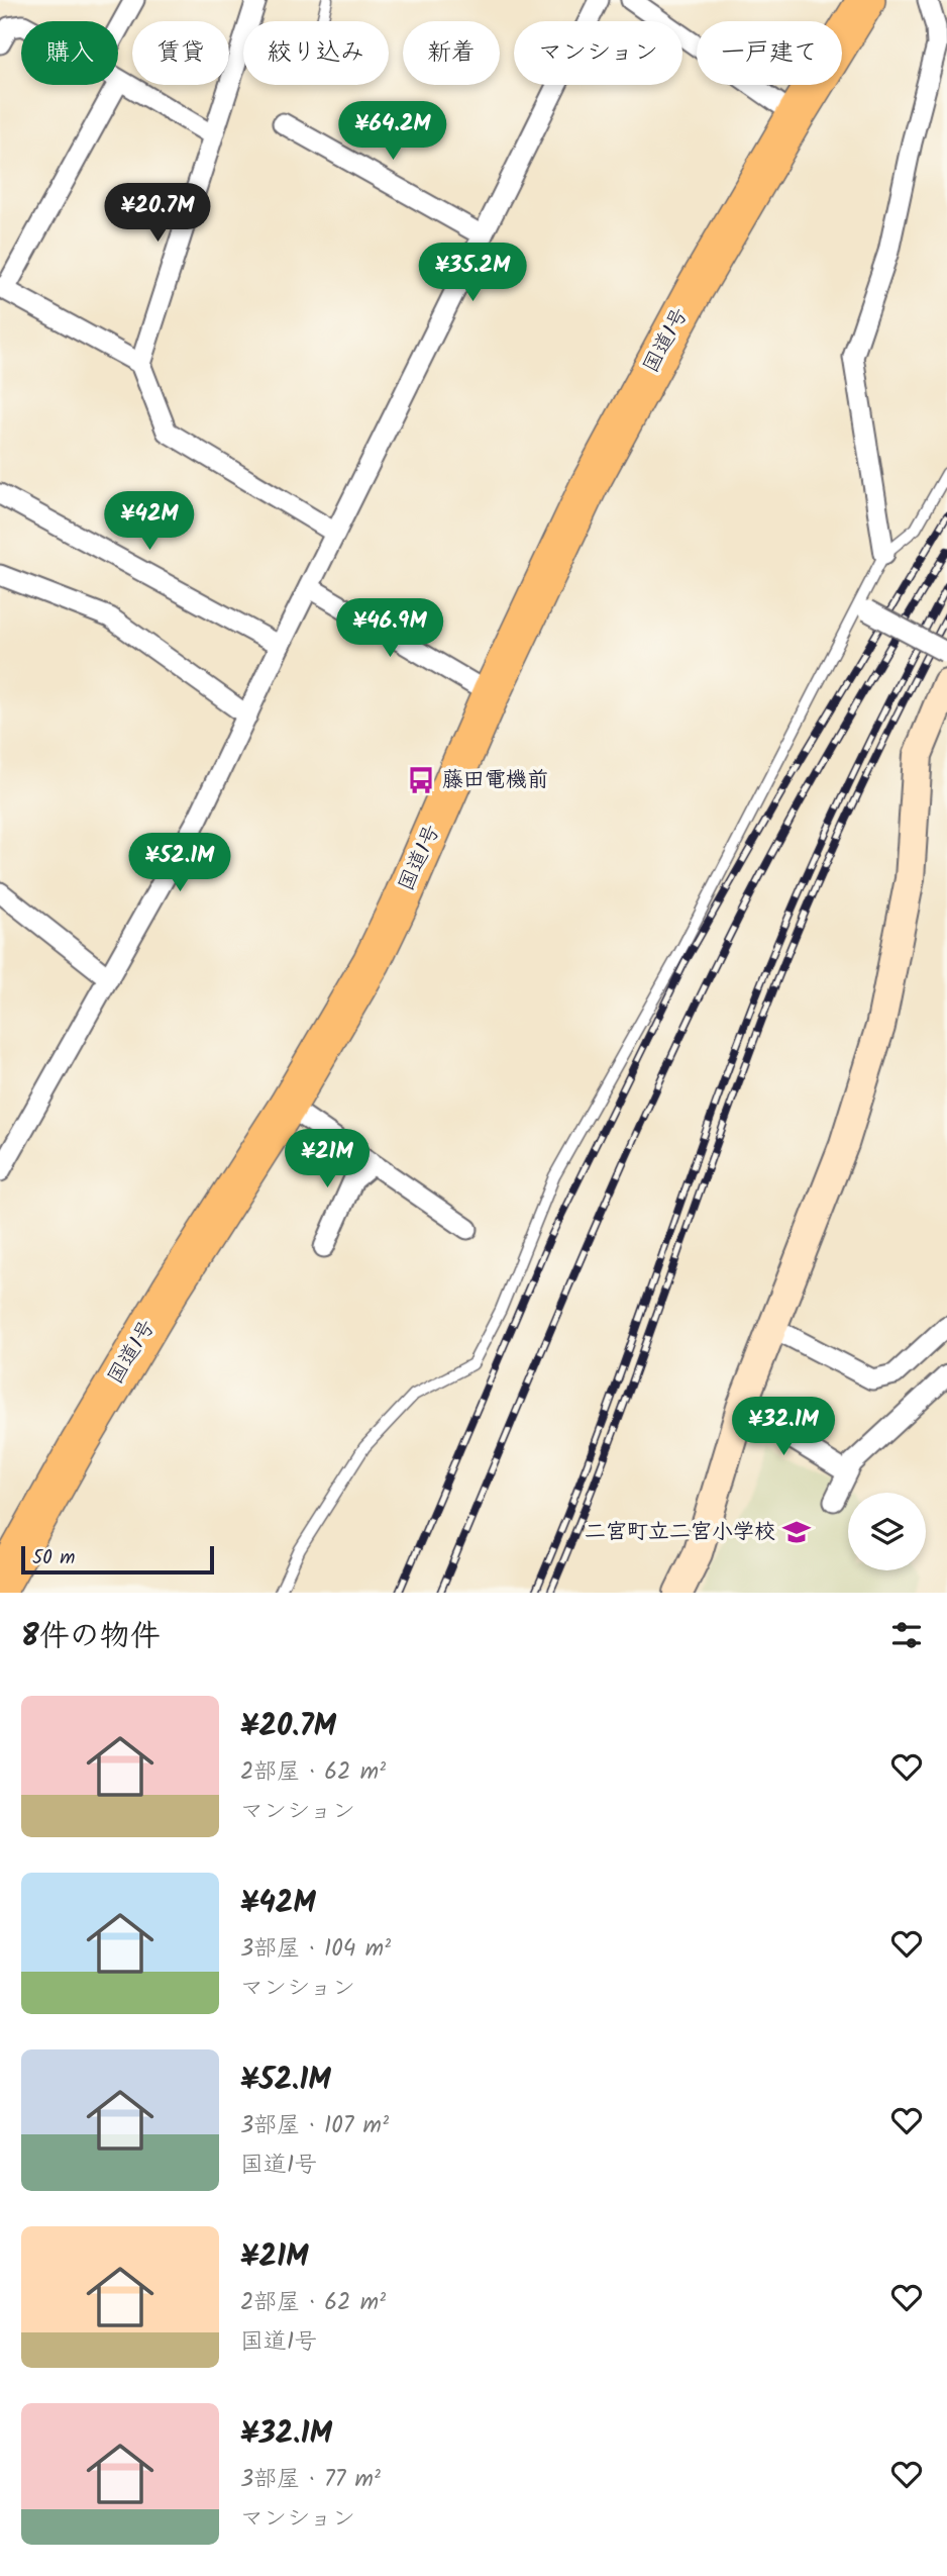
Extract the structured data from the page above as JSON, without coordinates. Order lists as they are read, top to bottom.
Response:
{
  "streets": {
    "highway": ["国道1号"]
  },
  "places": {
    "bus stop": ["藤田電機前"],
    "school or university": ["二宮町立二宮小学校"]
  },
  "scale_bar": "50 m",
  "page": {
    "chip": [
      "購入",
      "賃貸",
      "絞り込み",
      "新着",
      "マンション",
      "一戸建て"
    ],
    "price": [
      "¥64.2M",
      "¥20.7M",
      "¥35.2M",
      "¥42M",
      "¥46.9M",
      "¥52.1M",
      "¥21M",
      "¥32.1M"
    ],
    "scale": "50 m",
    "heading": "8件の物件",
    "list": [
      {
        "name": "¥20.7M",
        "note": "2部屋 · 62 m² · マンション"
      },
      {
        "name": "¥42M",
        "note": "3部屋 · 104 m² · マンション"
      },
      {
        "name": "¥52.1M",
        "note": "3部屋 · 107 m² · 国道1号"
      },
      {
        "name": "¥21M",
        "note": "2部屋 · 62 m² · 国道1号"
      },
      {
        "name": "¥32.1M",
        "note": "3部屋 · 77 m² · マンション"
      }
    ]
  }
}
